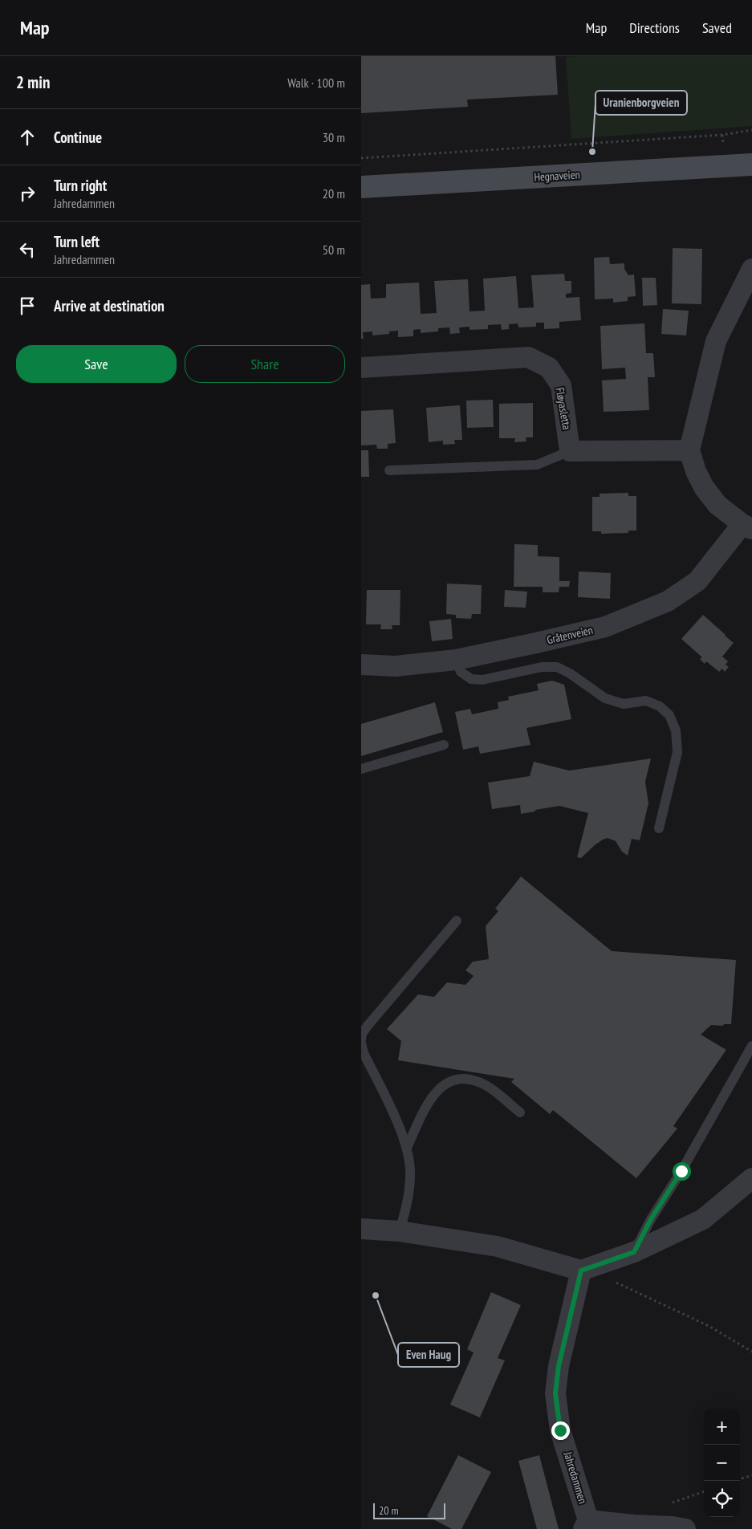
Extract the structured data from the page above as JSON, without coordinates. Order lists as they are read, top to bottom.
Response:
{
  "streets": {
    "main road": ["Hegnaveien"],
    "street": ["Fløyasletta", "Gråtenveien", "Jahredammen"]
  },
  "places": ["Uranienborgveien", "Even Haug"],
  "scale_bar": "20 m",
  "page": {
    "header": "Map",
    "nav": ["Map", "Directions", "Saved"],
    "heading": ["2 min", "Walk · 100 m"],
    "list": [
      ["Continue", "30 m"],
      ["Turn right", "Jahredammen", "20 m"],
      ["Turn left", "Jahredammen", "50 m"],
      "Arrive at destination"
    ],
    "buttons": ["Save", "Share"],
    "map_buttons": ["+", "−"],
    "scale": "20 m"
  }
}
